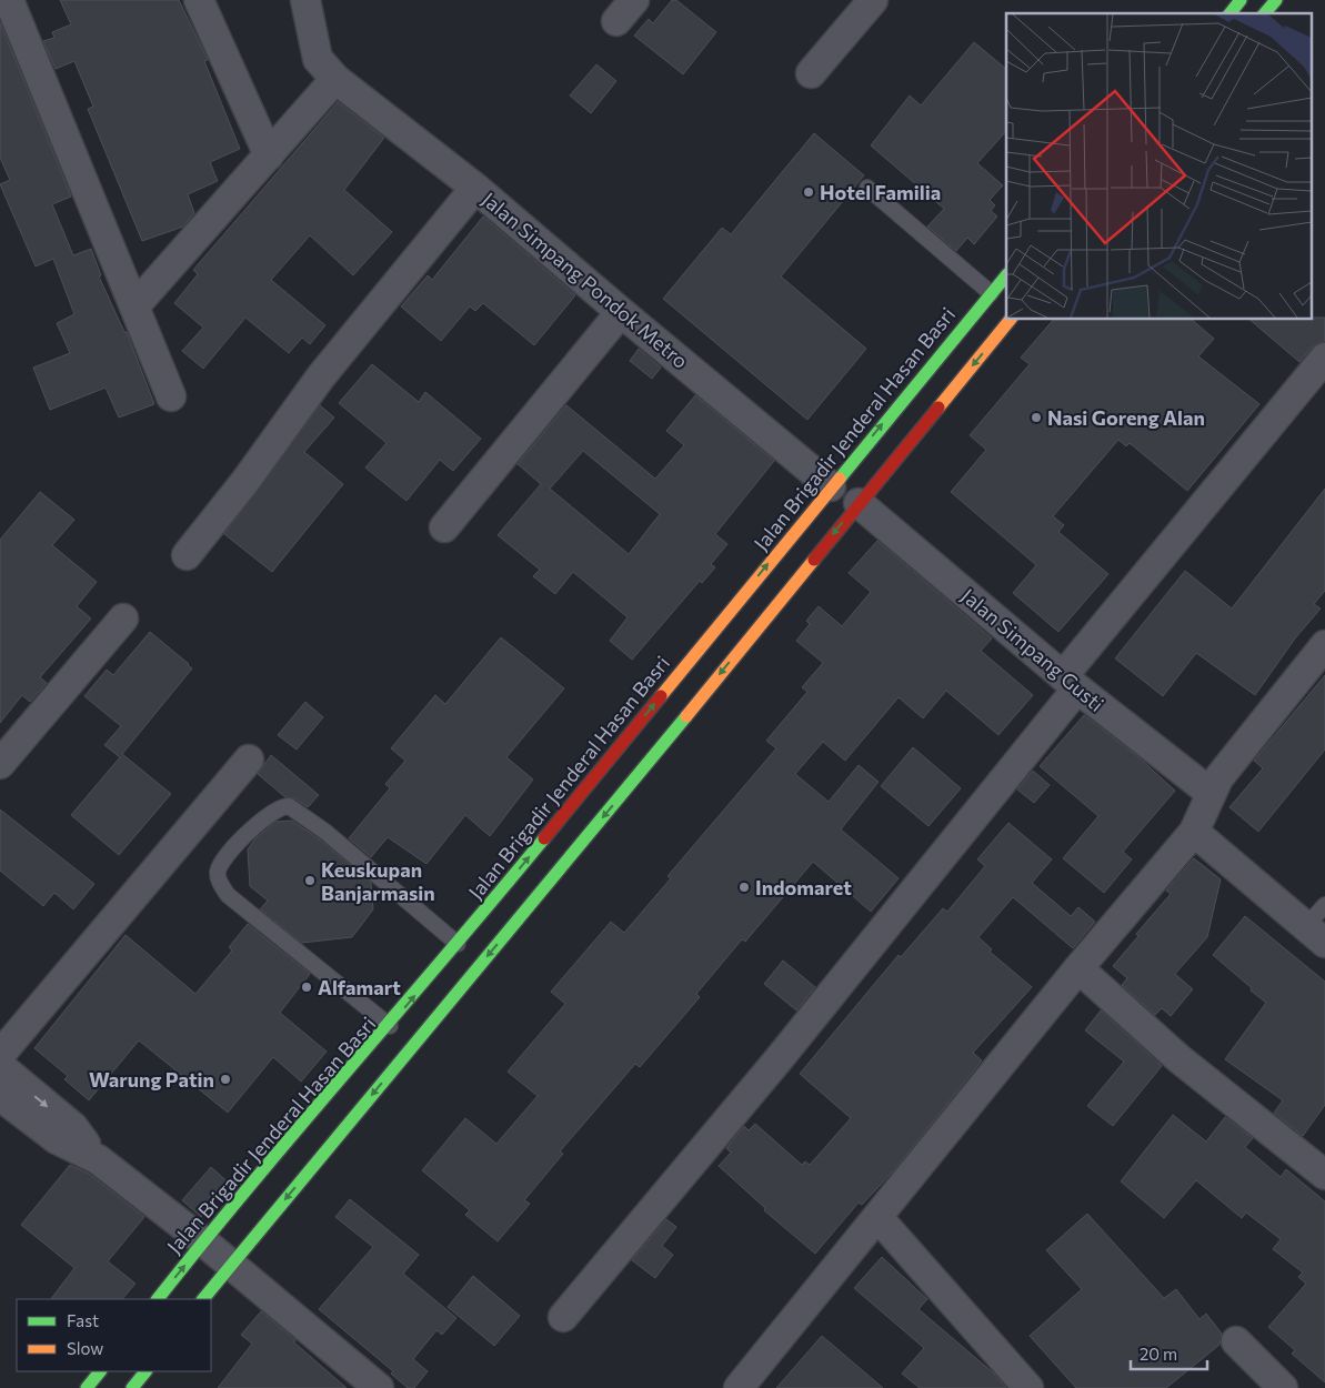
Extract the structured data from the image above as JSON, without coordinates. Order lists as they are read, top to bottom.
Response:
{
  "streets": {
    "highway": ["Jalan Brigadir Jenderal Hasan Basri"],
    "street": ["Jalan Simpang Pondok Metro", "Jalan Simpang Gusti"]
  },
  "crossings": [
    ["Jalan Simpang Pondok Metro", "Jalan Brigadir Jenderal Hasan Basri"],
    ["Jalan Brigadir Jenderal Hasan Basri", "Jalan Simpang Gusti"]
  ],
  "places": [
    "Hotel Familia",
    "Nasi Goreng Alan",
    "Keuskupan Banjarmasin",
    "Indomaret",
    "Alfamart",
    "Warung Patin"
  ],
  "legend": ["Fast", "Slow"],
  "scale_bar": "20 m"
}
